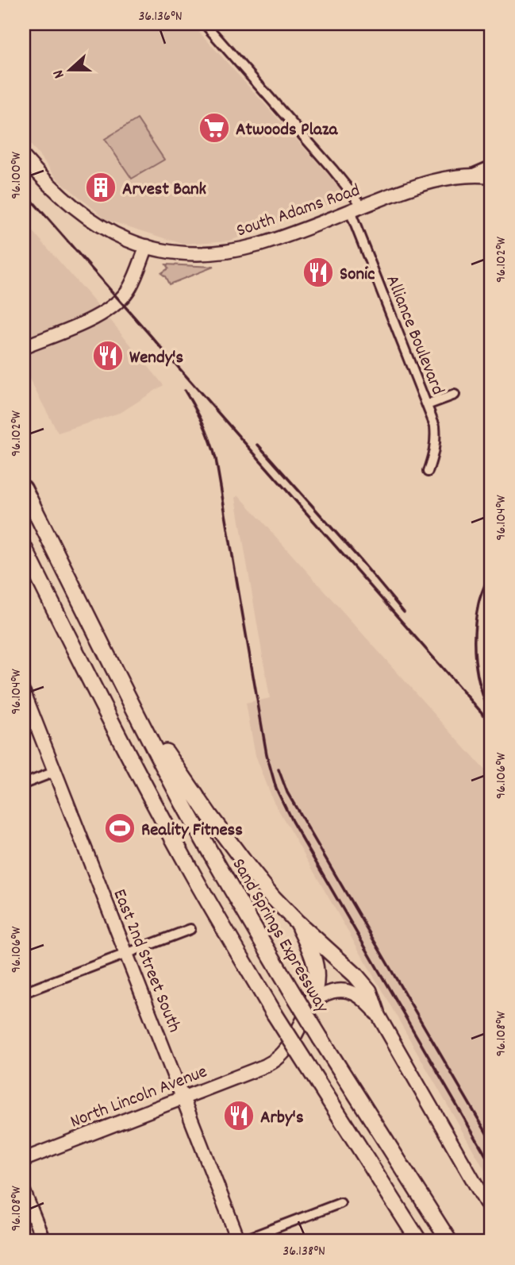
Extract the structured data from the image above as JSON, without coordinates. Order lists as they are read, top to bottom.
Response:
{
  "streets": {
    "highway": ["Sand Springs Expressway"],
    "main road": ["South Adams Road", "East 2nd Street South", "North Lincoln Avenue"],
    "street": ["Alliance Boulevard"]
  },
  "crossings": [
    ["South Adams Road", "Alliance Boulevard"],
    ["East 2nd Street South", "North Lincoln Avenue"]
  ],
  "places": {
    "supermarket": ["Atwoods Plaza"],
    "building": ["Arvest Bank"],
    "restaurant": ["Sonic", "Wendy's", "Arby's"],
    "sports": ["Reality Fitness"]
  },
  "north": "left",
  "coordinates": [
    "36.136°N",
    "96.100°W",
    "96.102°W",
    "96.104°W",
    "96.106°W",
    "96.108°W",
    "36.138°N"
  ]
}
